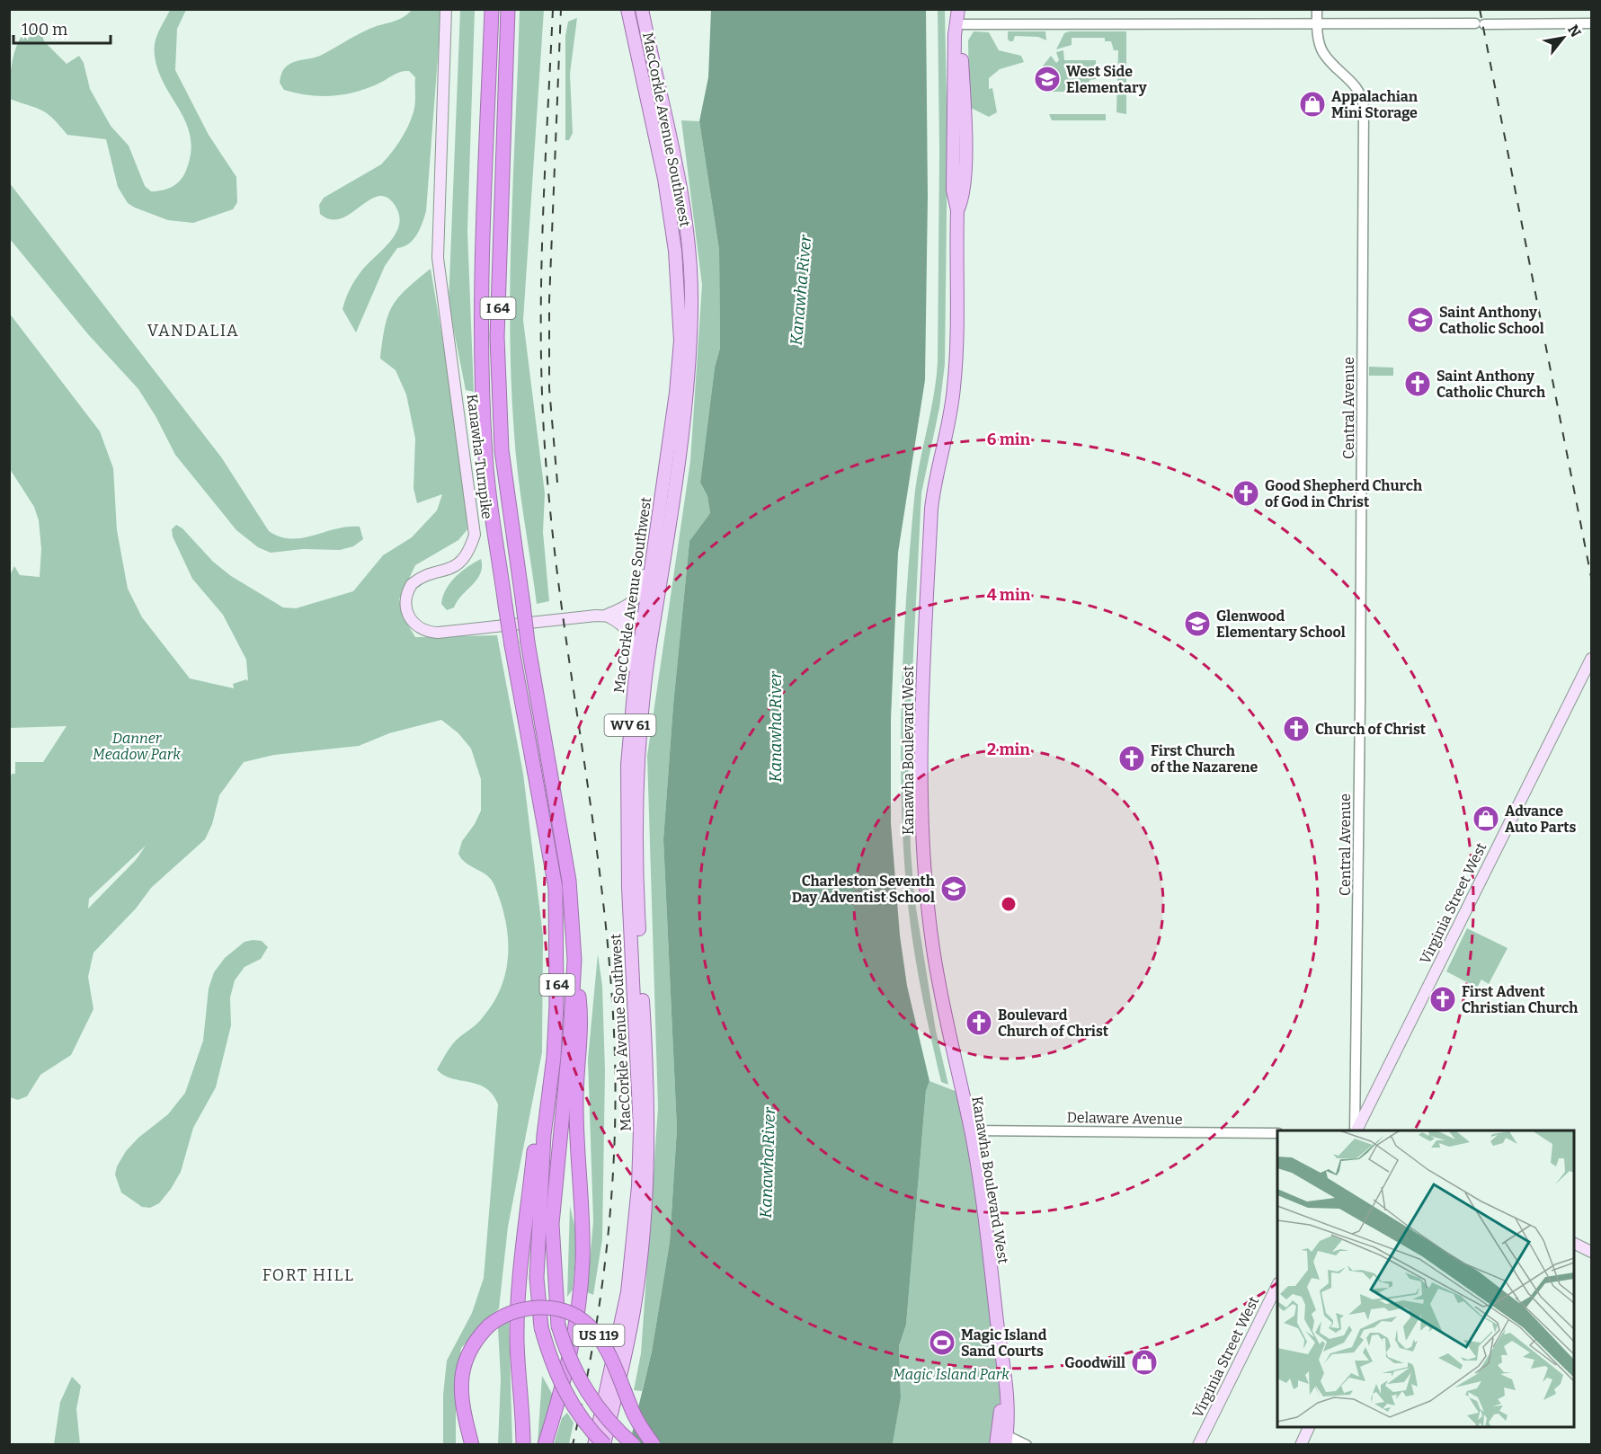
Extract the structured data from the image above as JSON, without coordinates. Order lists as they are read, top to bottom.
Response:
{
  "streets": {
    "highway": ["I 64", "US 119"],
    "main road": [
      "MacCorkle Avenue Southwest",
      "Kanawha Turnpike",
      "WV 61",
      "Kanawha Boulevard West",
      "Virginia Street West"
    ],
    "street": ["Central Avenue", "Delaware Avenue"]
  },
  "crossings": [
    ["MacCorkle Avenue Southwest", "I 64"],
    ["MacCorkle Avenue Southwest", "Kanawha Turnpike"],
    ["Kanawha Boulevard West", "Delaware Avenue"]
  ],
  "districts": ["VANDALIA", "FORT HILL"],
  "water": ["Kanawha River"],
  "parks": ["Danner Meadow Park", "Magic Island Park"],
  "places": {
    "school or university": [
      "West Side Elementary",
      "Saint Anthony Catholic School",
      "Glenwood Elementary School",
      "Charleston Seventh Day Adventist School"
    ],
    "shop": ["Appalachian Mini Storage", "Advance Auto Parts", "Goodwill"],
    "church": [
      "Saint Anthony Catholic Church",
      "Good Shepherd Church of God in Christ",
      "Church of Christ",
      "First Church of the Nazarene",
      "First Advent Christian Church",
      "Boulevard Church of Christ"
    ],
    "sports": ["Magic Island Sand Courts"]
  },
  "scale_bar": "100 m",
  "north": "top right",
  "rings": ["6 min", "4 min", "2 min"]
}
